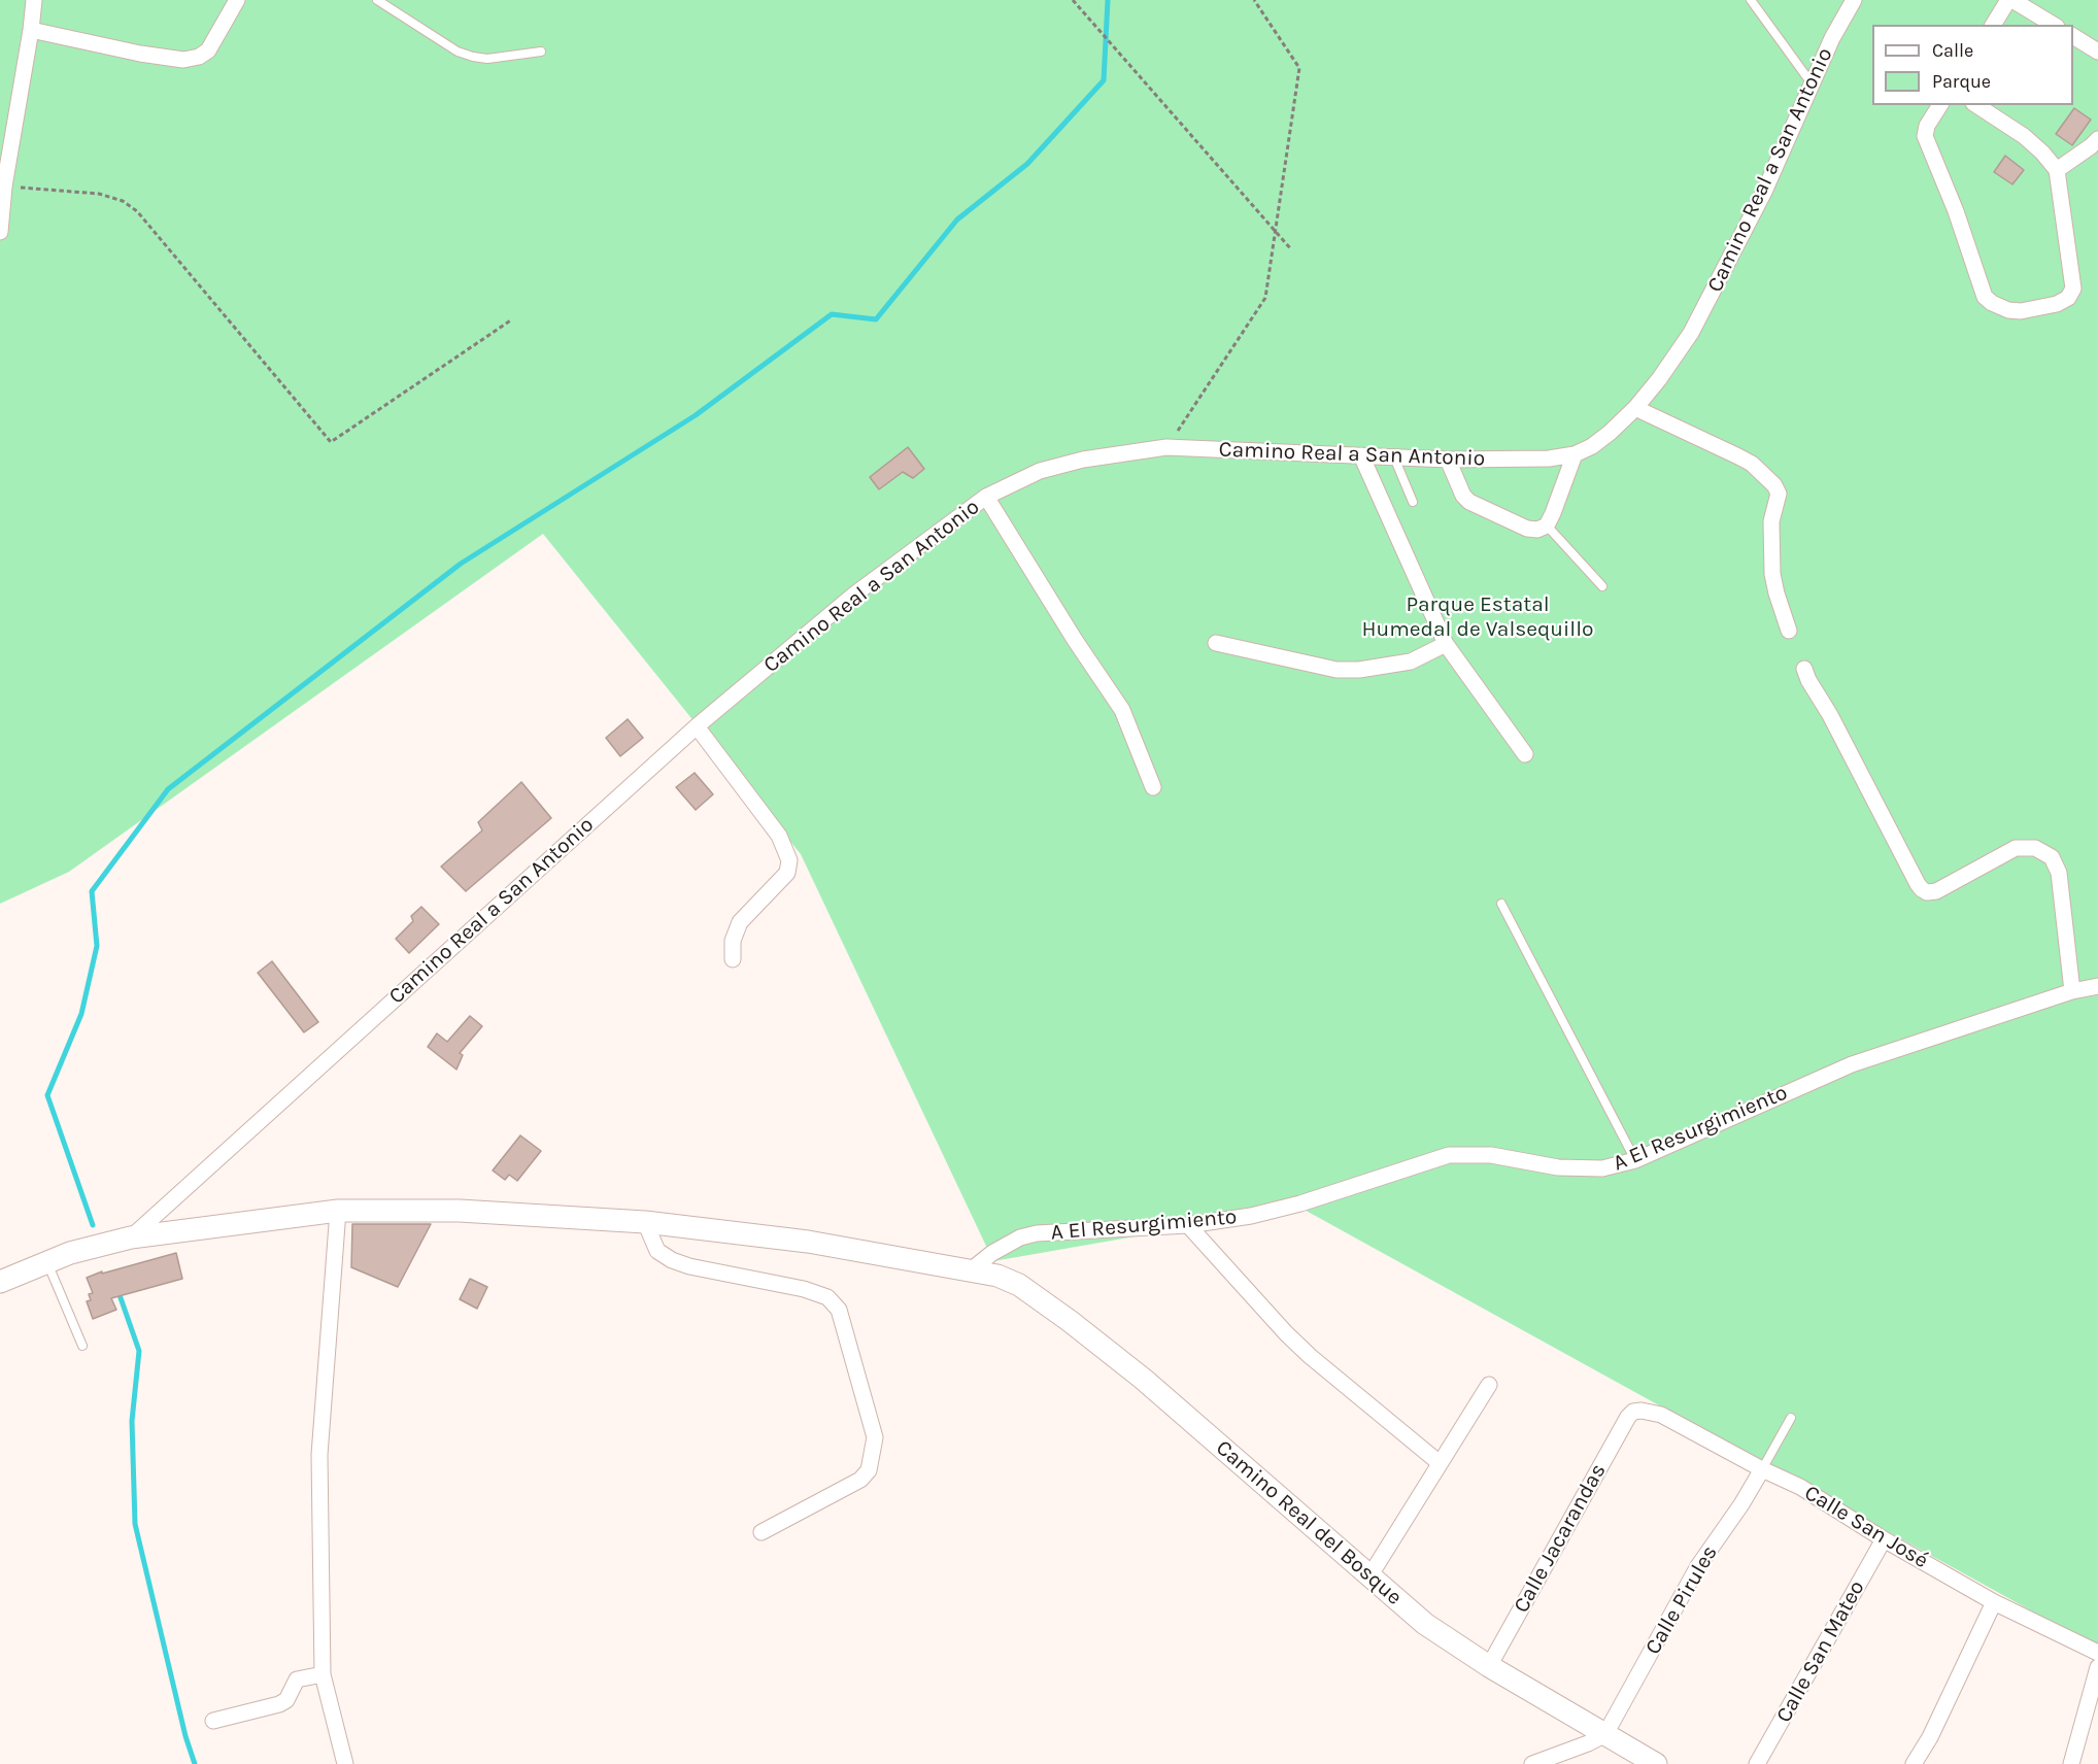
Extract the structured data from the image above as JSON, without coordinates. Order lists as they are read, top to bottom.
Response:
{
  "streets": {
    "street": [
      "Camino Real a San Antonio",
      "A El Resurgimiento",
      "Camino Real del Bosque",
      "Calle San José",
      "Calle Jacarandas",
      "Calle Pirules",
      "Calle San Mateo"
    ]
  },
  "crossings": [
    ["Camino Real a San Antonio", "A El Resurgimiento"],
    ["Camino Real a San Antonio", "Camino Real del Bosque"],
    ["A El Resurgimiento", "Camino Real del Bosque"],
    ["Camino Real del Bosque", "Calle Jacarandas"],
    ["Camino Real del Bosque", "Calle Pirules"],
    ["Calle San José", "Calle Jacarandas"],
    ["Calle San José", "Calle Pirules"],
    ["Calle San José", "Calle San Mateo"]
  ],
  "parks": ["Parque Estatal Humedal de Valsequillo"],
  "legend": ["Calle", "Parque"]
}
